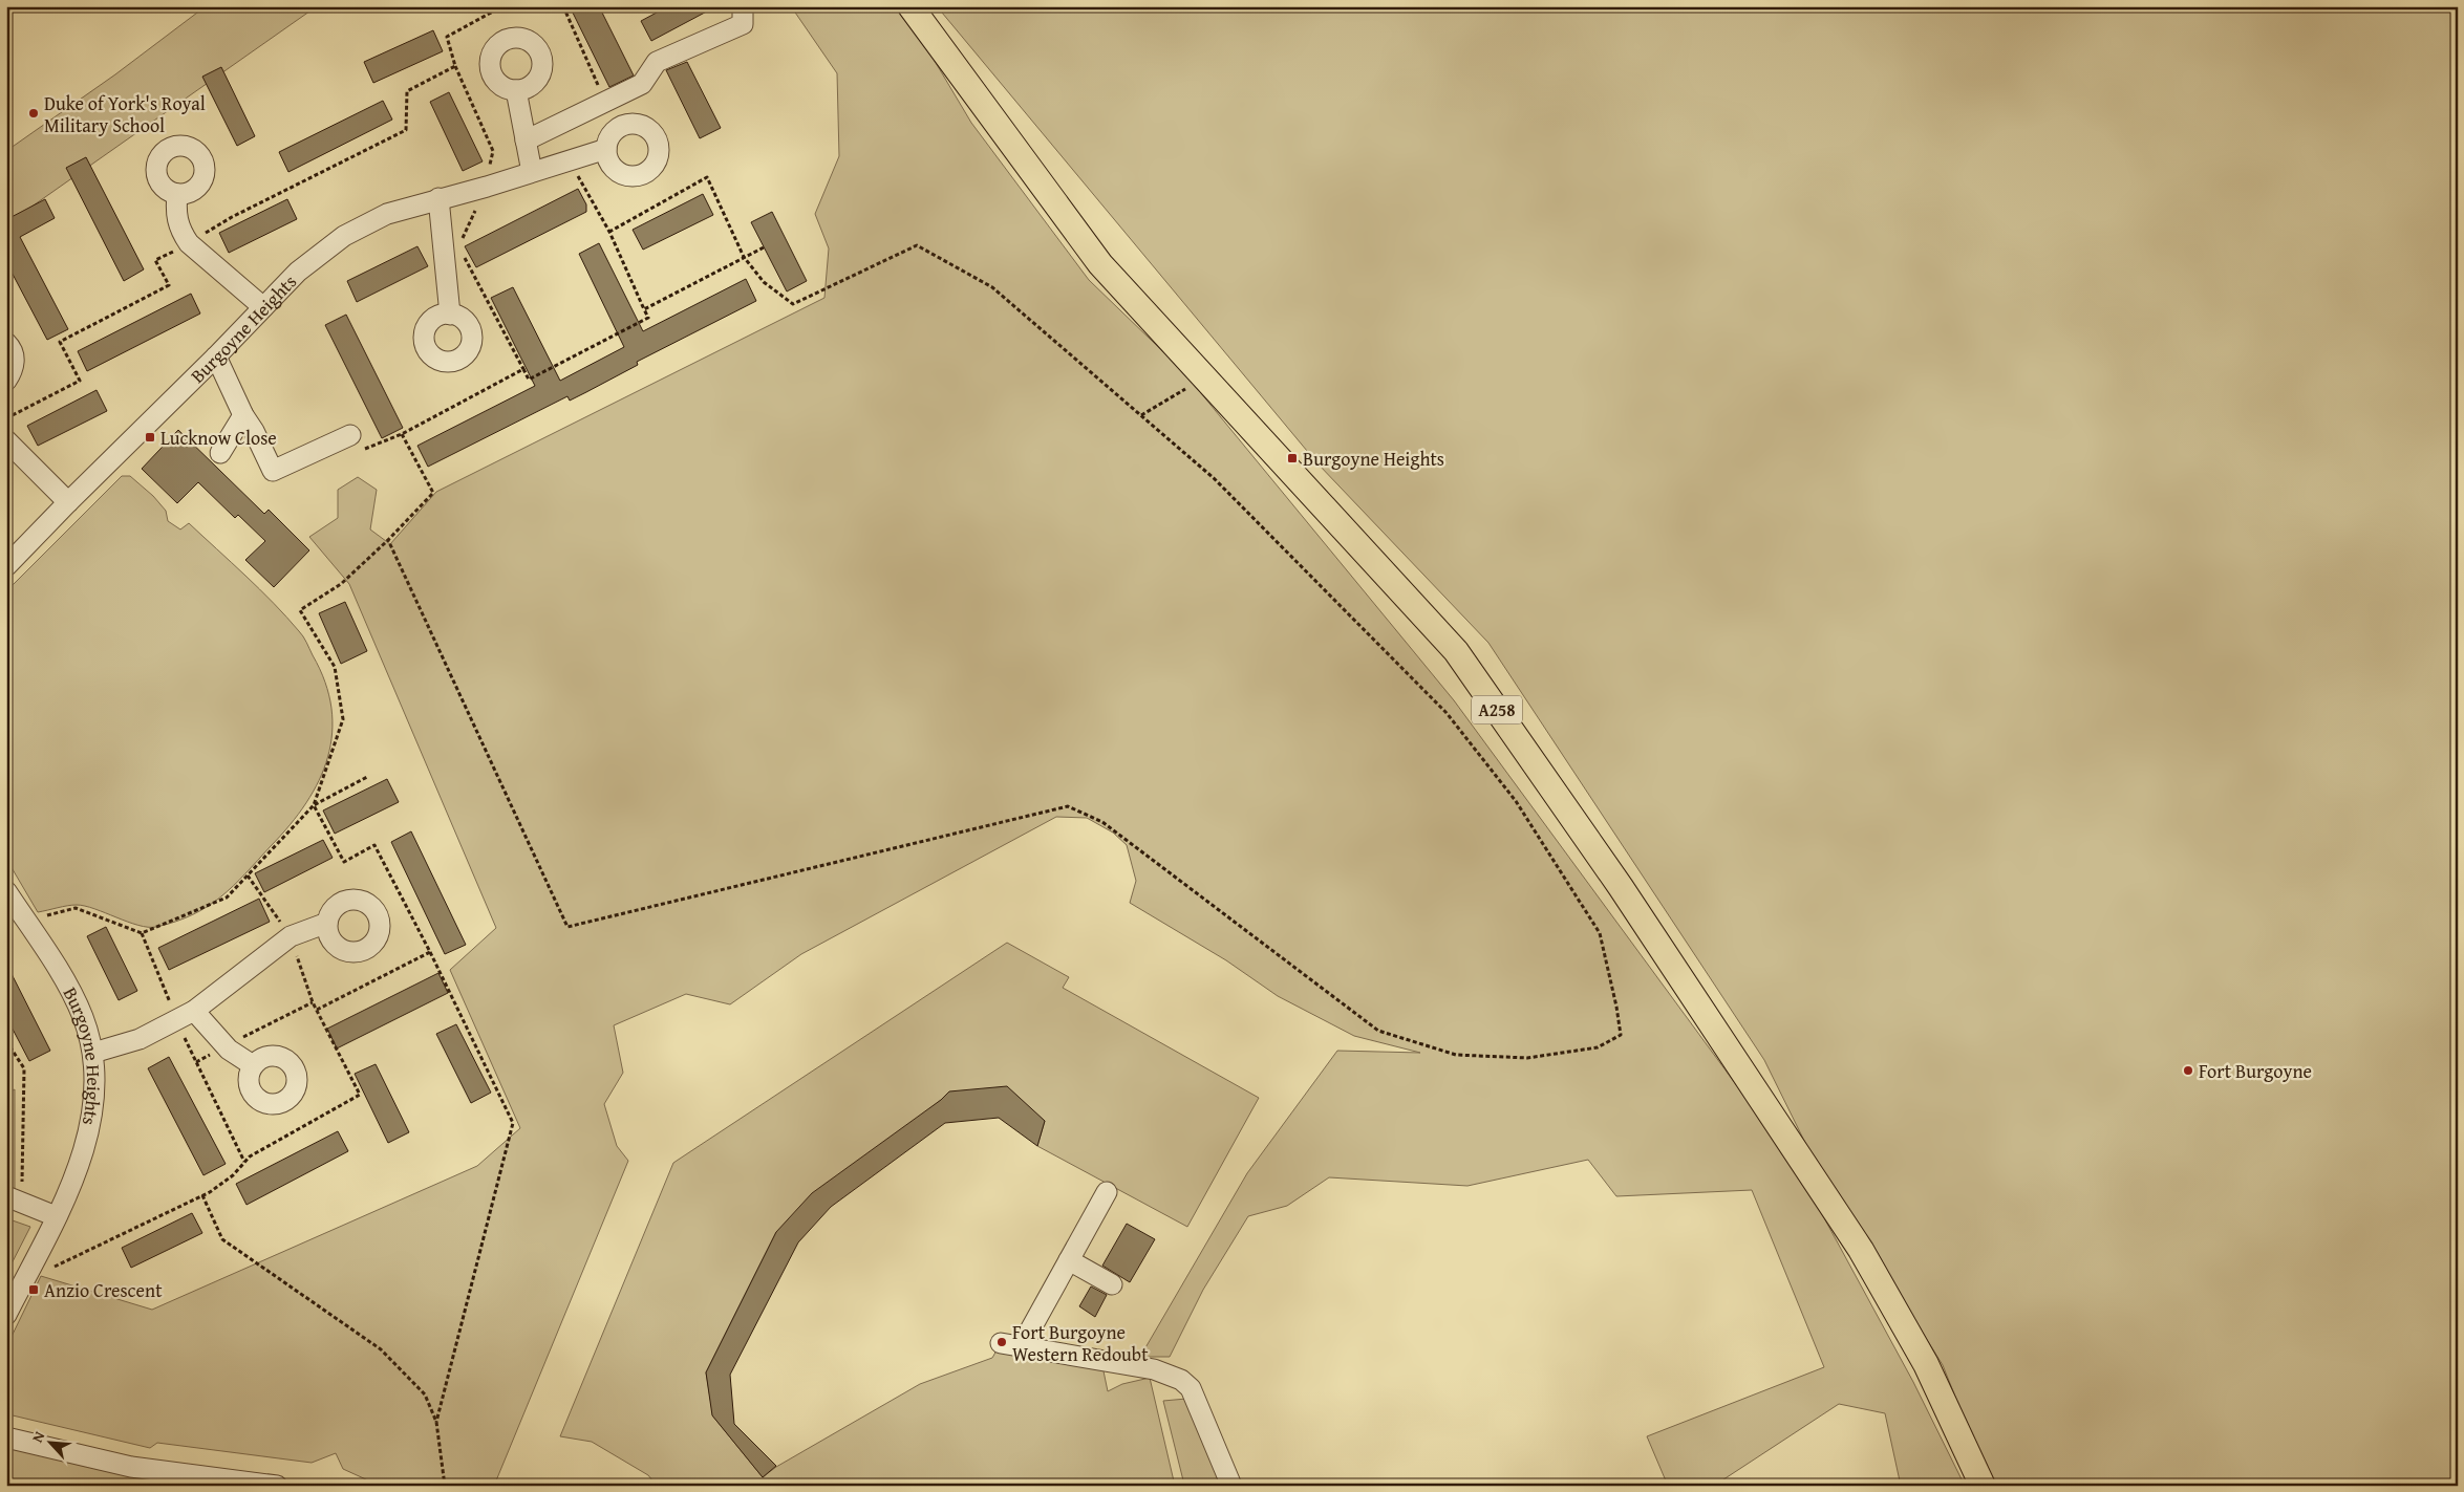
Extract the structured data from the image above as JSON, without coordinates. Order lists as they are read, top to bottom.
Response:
{
  "streets": {
    "main road": ["A258"],
    "street": ["Burgoyne Heights"]
  },
  "places": {
    "other": ["Duke of York's Royal Military School", "Fort Burgoyne", "Fort Burgoyne Western Redoubt"],
    "transit": ["Lucknow Close", "Burgoyne Heights", "Anzio Crescent"]
  },
  "north": "top left"
}
